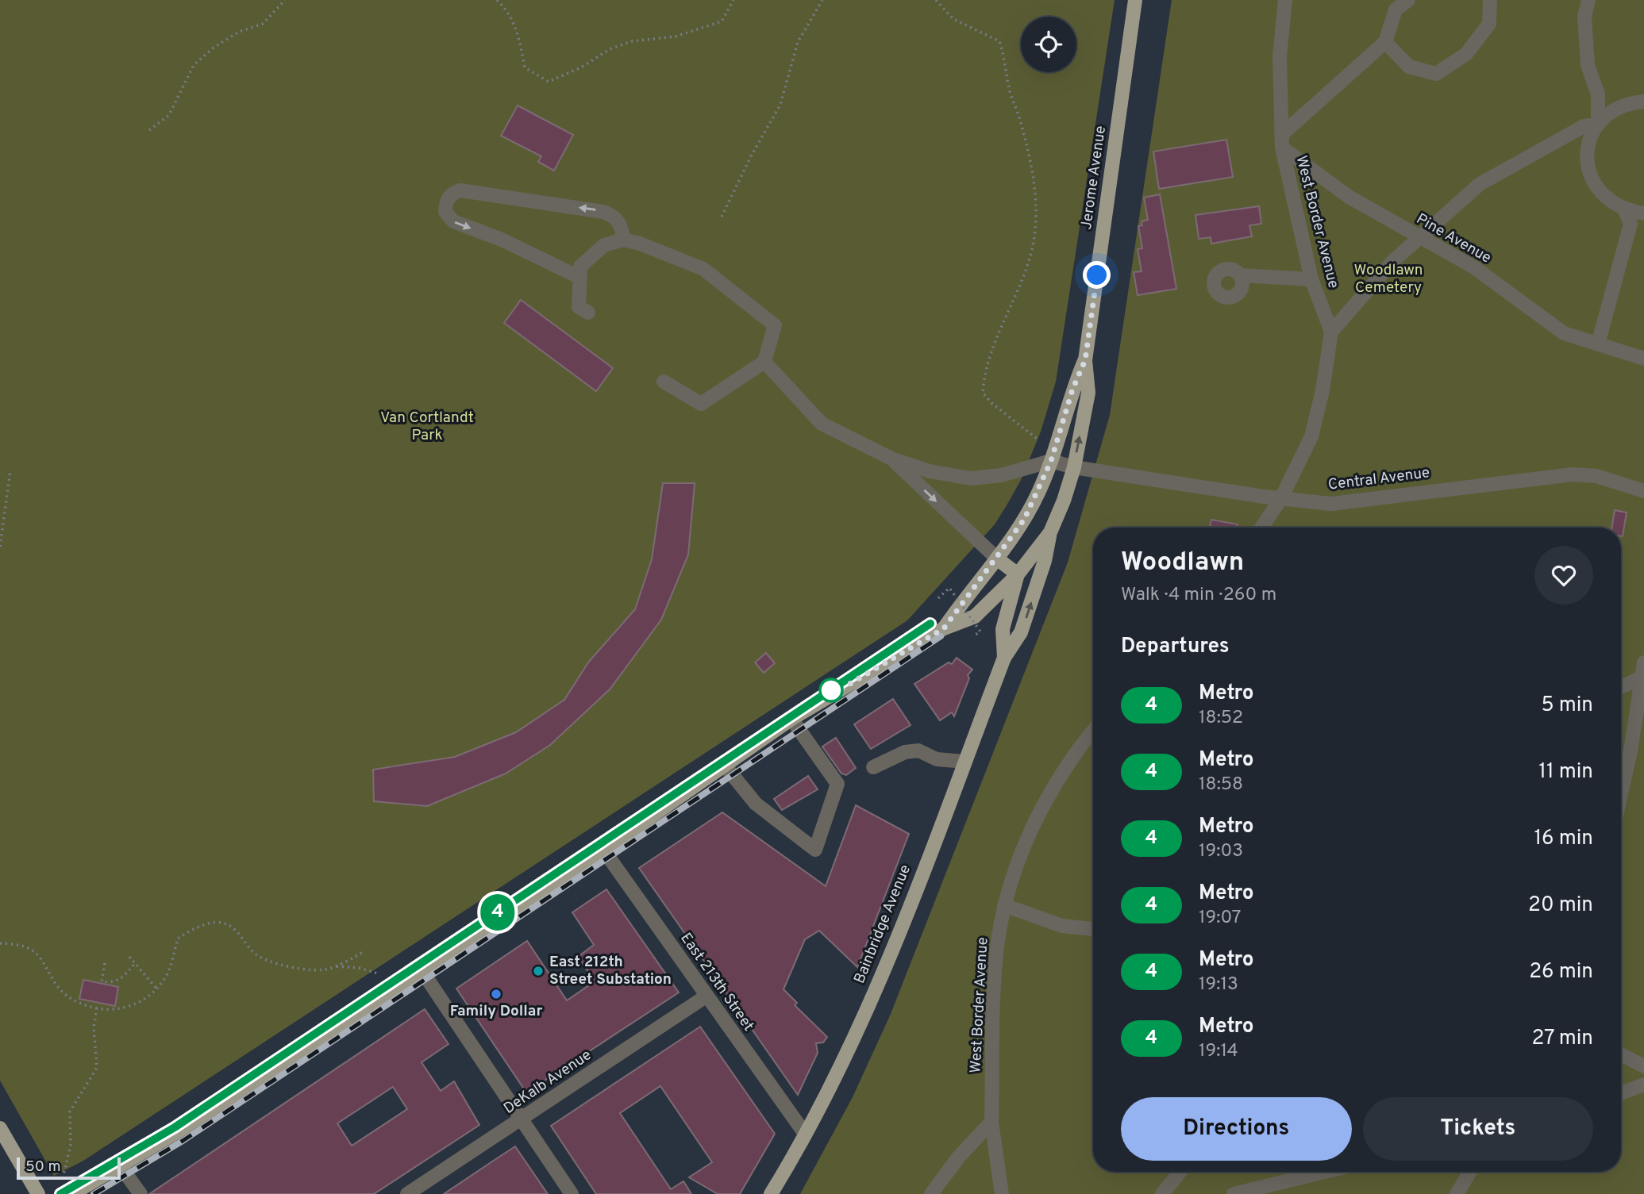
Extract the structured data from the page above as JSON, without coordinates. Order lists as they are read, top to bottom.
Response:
{
  "streets": {
    "main road": ["Jerome Avenue", "Bainbridge Avenue"],
    "street": [
      "West Border Avenue",
      "Pine Avenue",
      "Central Avenue",
      "East 213th Street",
      "DeKalb Avenue"
    ]
  },
  "crossings": [
    ["Jerome Avenue", "Central Avenue"],
    ["Jerome Avenue", "Bainbridge Avenue"],
    ["Jerome Avenue", "East 213th Street"],
    ["West Border Avenue", "Pine Avenue"],
    ["West Border Avenue", "Central Avenue"],
    ["Bainbridge Avenue", "East 213th Street"],
    ["East 213th Street", "DeKalb Avenue"]
  ],
  "parks": ["Woodlawn Cemetery", "Van Cortlandt Park"],
  "places": ["East 212th Street Substation", "Family Dollar"],
  "lines": ["metro line 4"],
  "scale_bar": "50 m",
  "page": {
    "on_map": "4",
    "heading": [
      ["Woodlawn", "Walk · 4 min · 260 m"],
      "Departures"
    ],
    "list": [
      {
        "mark": "4",
        "name": "Metro",
        "note": "18:52",
        "value": "5 min"
      },
      {
        "mark": "4",
        "name": "Metro",
        "note": "18:58",
        "value": "11 min"
      },
      {
        "mark": "4",
        "name": "Metro",
        "note": "19:03",
        "value": "16 min"
      },
      {
        "mark": "4",
        "name": "Metro",
        "note": "19:07",
        "value": "20 min"
      },
      {
        "mark": "4",
        "name": "Metro",
        "note": "19:13",
        "value": "26 min"
      },
      {
        "mark": "4",
        "name": "Metro",
        "note": "19:14",
        "value": "27 min"
      }
    ],
    "buttons": ["Directions", "Tickets"],
    "scale": "50 m"
  }
}
